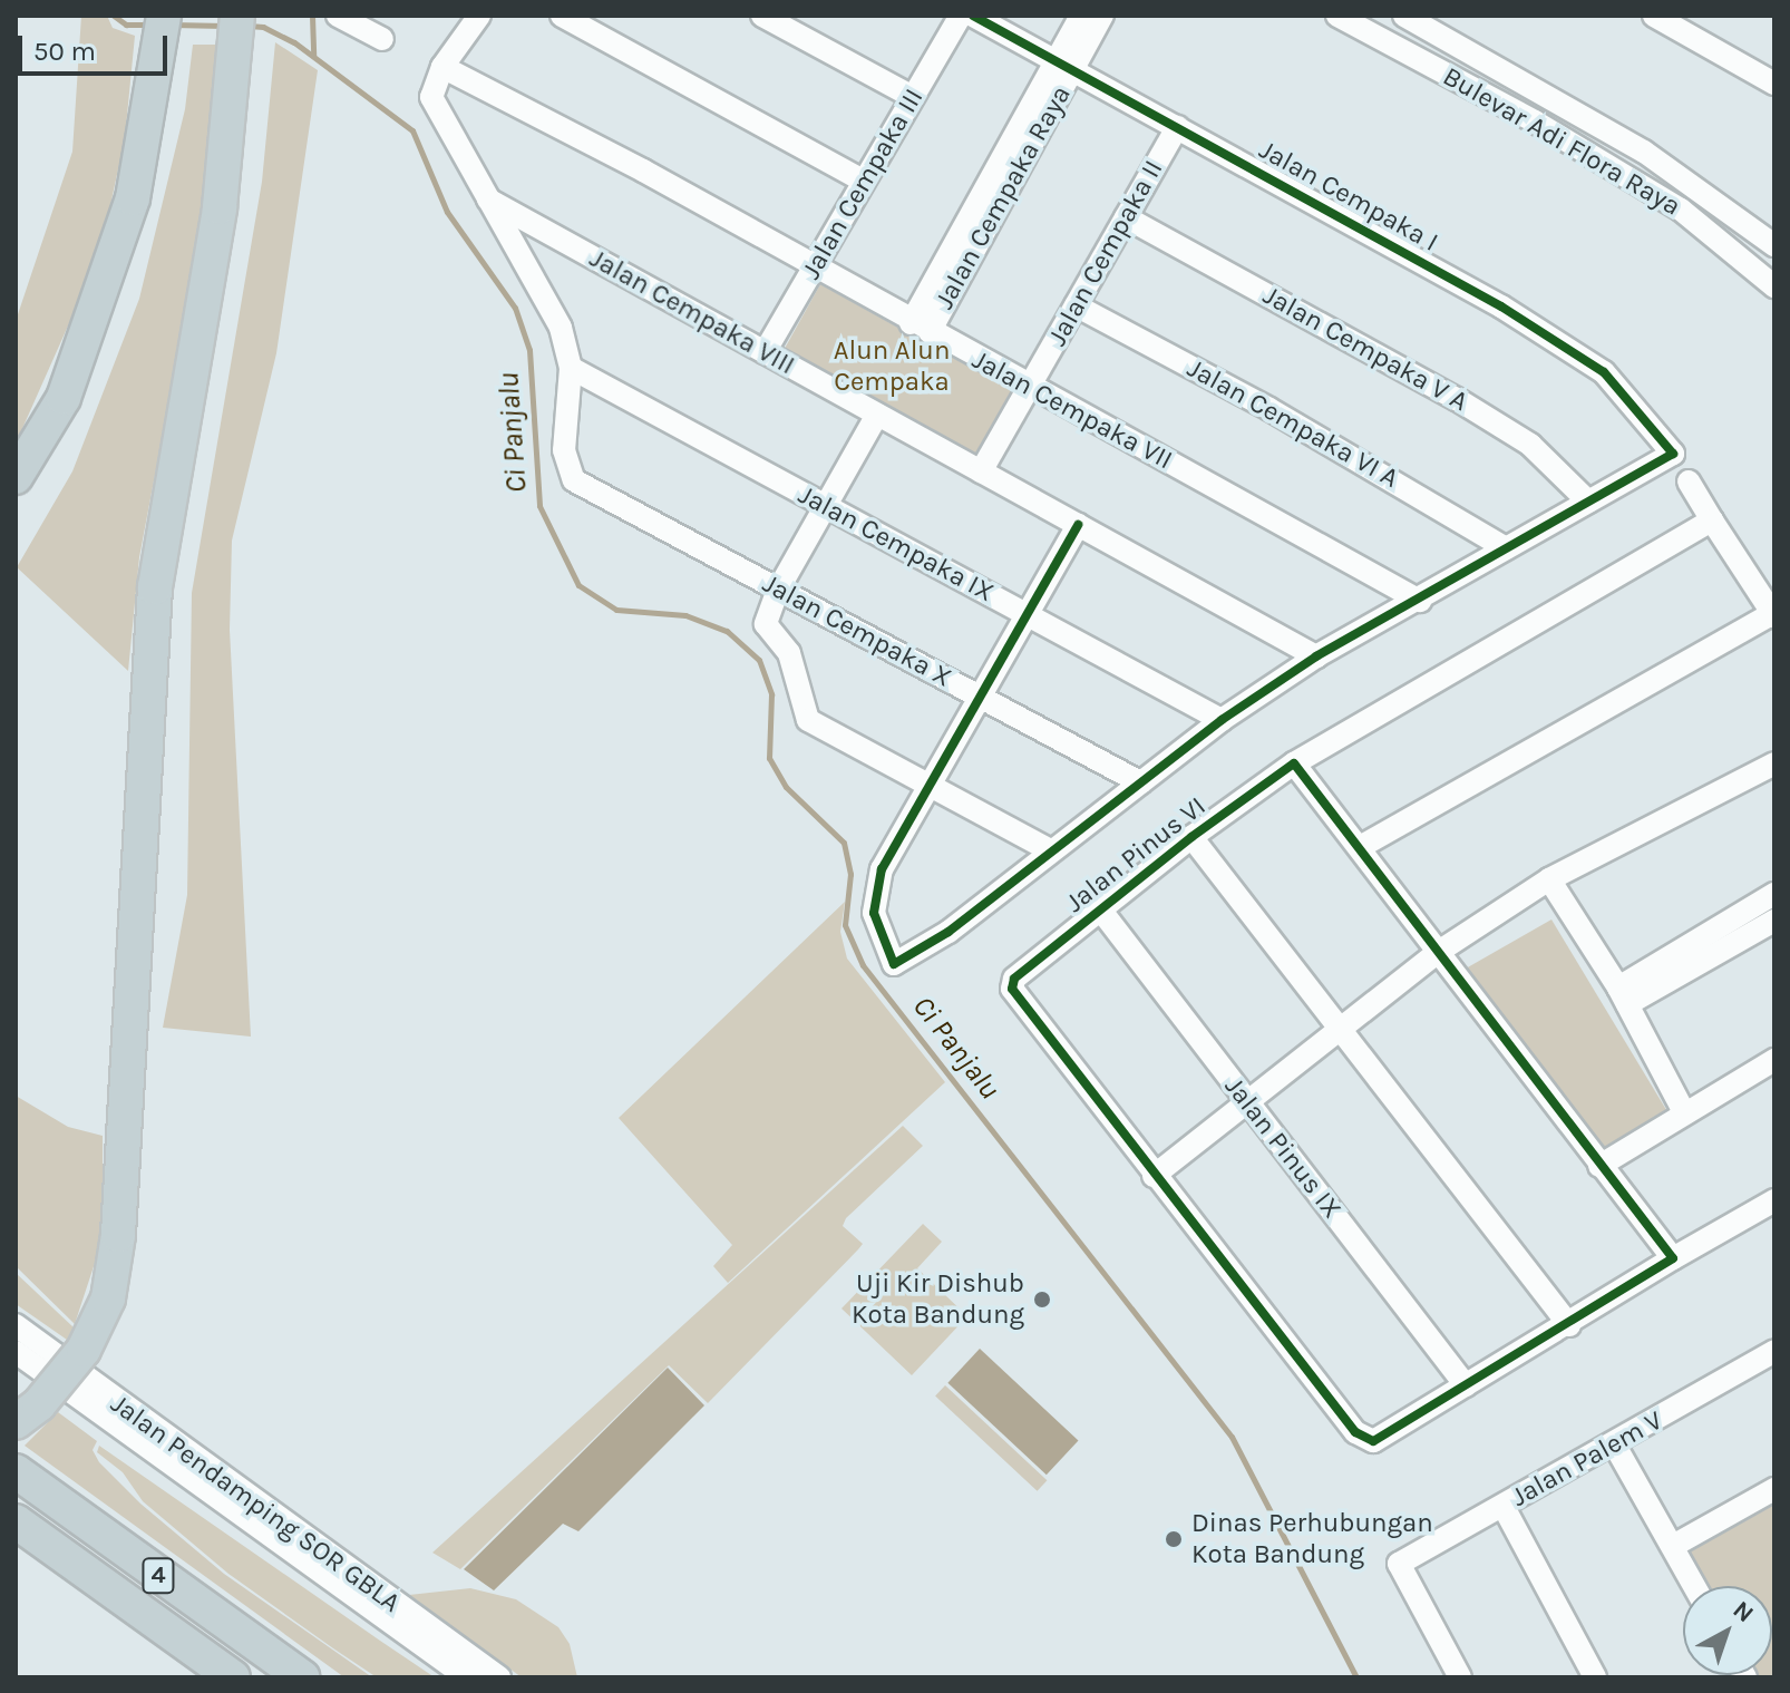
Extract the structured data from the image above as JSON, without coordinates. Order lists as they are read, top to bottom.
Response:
{
  "streets": {
    "highway": ["4"],
    "street": [
      "Bulevar Adi Flora Raya",
      "Jalan Cempaka III",
      "Jalan Cempaka I",
      "Jalan Cempaka Raya",
      "Jalan Cempaka II",
      "Jalan Cempaka VIII",
      "Jalan Cempaka V A",
      "Jalan Cempaka VII",
      "Jalan Cempaka VI A",
      "Jalan Cempaka IX",
      "Jalan Cempaka X",
      "Jalan Pinus VI",
      "Jalan Pinus IX",
      "Jalan Palem V",
      "Jalan Pendamping SOR GBLA"
    ]
  },
  "crossings": [
    ["Jalan Cempaka III", "Jalan Cempaka VIII"],
    ["Jalan Cempaka III", "Jalan Cempaka VII"],
    ["Jalan Cempaka I", "Jalan Cempaka Raya"],
    ["Jalan Cempaka I", "Jalan Cempaka II"],
    ["Jalan Cempaka I", "Jalan Cempaka V A"],
    ["Jalan Cempaka Raya", "Jalan Cempaka VII"],
    ["Jalan Cempaka II", "Jalan Cempaka VIII"],
    ["Jalan Cempaka II", "Jalan Cempaka V A"],
    ["Jalan Cempaka II", "Jalan Cempaka VII"],
    ["Jalan Cempaka II", "Jalan Cempaka VI A"],
    ["Jalan Cempaka IX", "Jalan Cempaka X"],
    ["Jalan Pinus VI", "Jalan Pinus IX"]
  ],
  "water": ["Ci Panjalu"],
  "parks": ["Alun Alun Cempaka"],
  "places": ["Uji Kir Dishub Kota Bandung", "Dinas Perhubungan Kota Bandung"],
  "scale_bar": "50 m",
  "north": "top right"
}
